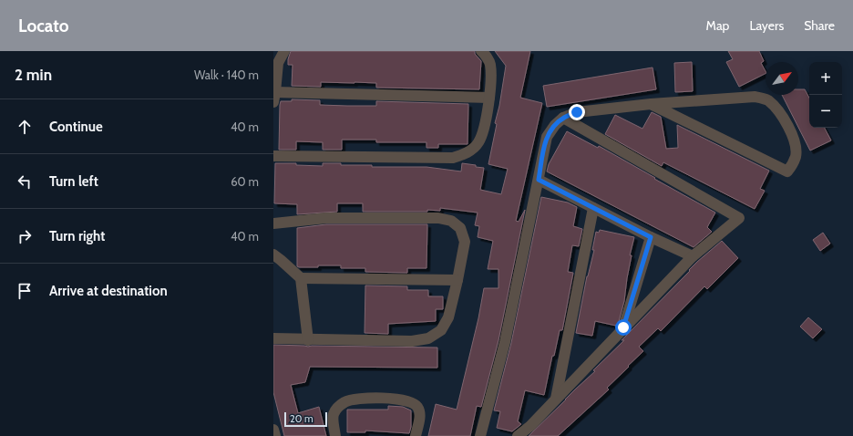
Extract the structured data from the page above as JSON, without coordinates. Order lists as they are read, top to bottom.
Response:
{
  "scale_bar": "20 m",
  "north": "top right",
  "page": {
    "header": "Locato",
    "nav": ["Map", "Layers", "Share"],
    "heading": ["2 min", "Walk · 140 m"],
    "map_buttons": ["+", "−"],
    "list": [
      ["Continue", "40 m"],
      ["Turn left", "60 m"],
      ["Turn right", "40 m"],
      "Arrive at destination"
    ],
    "scale": "20 m"
  }
}
